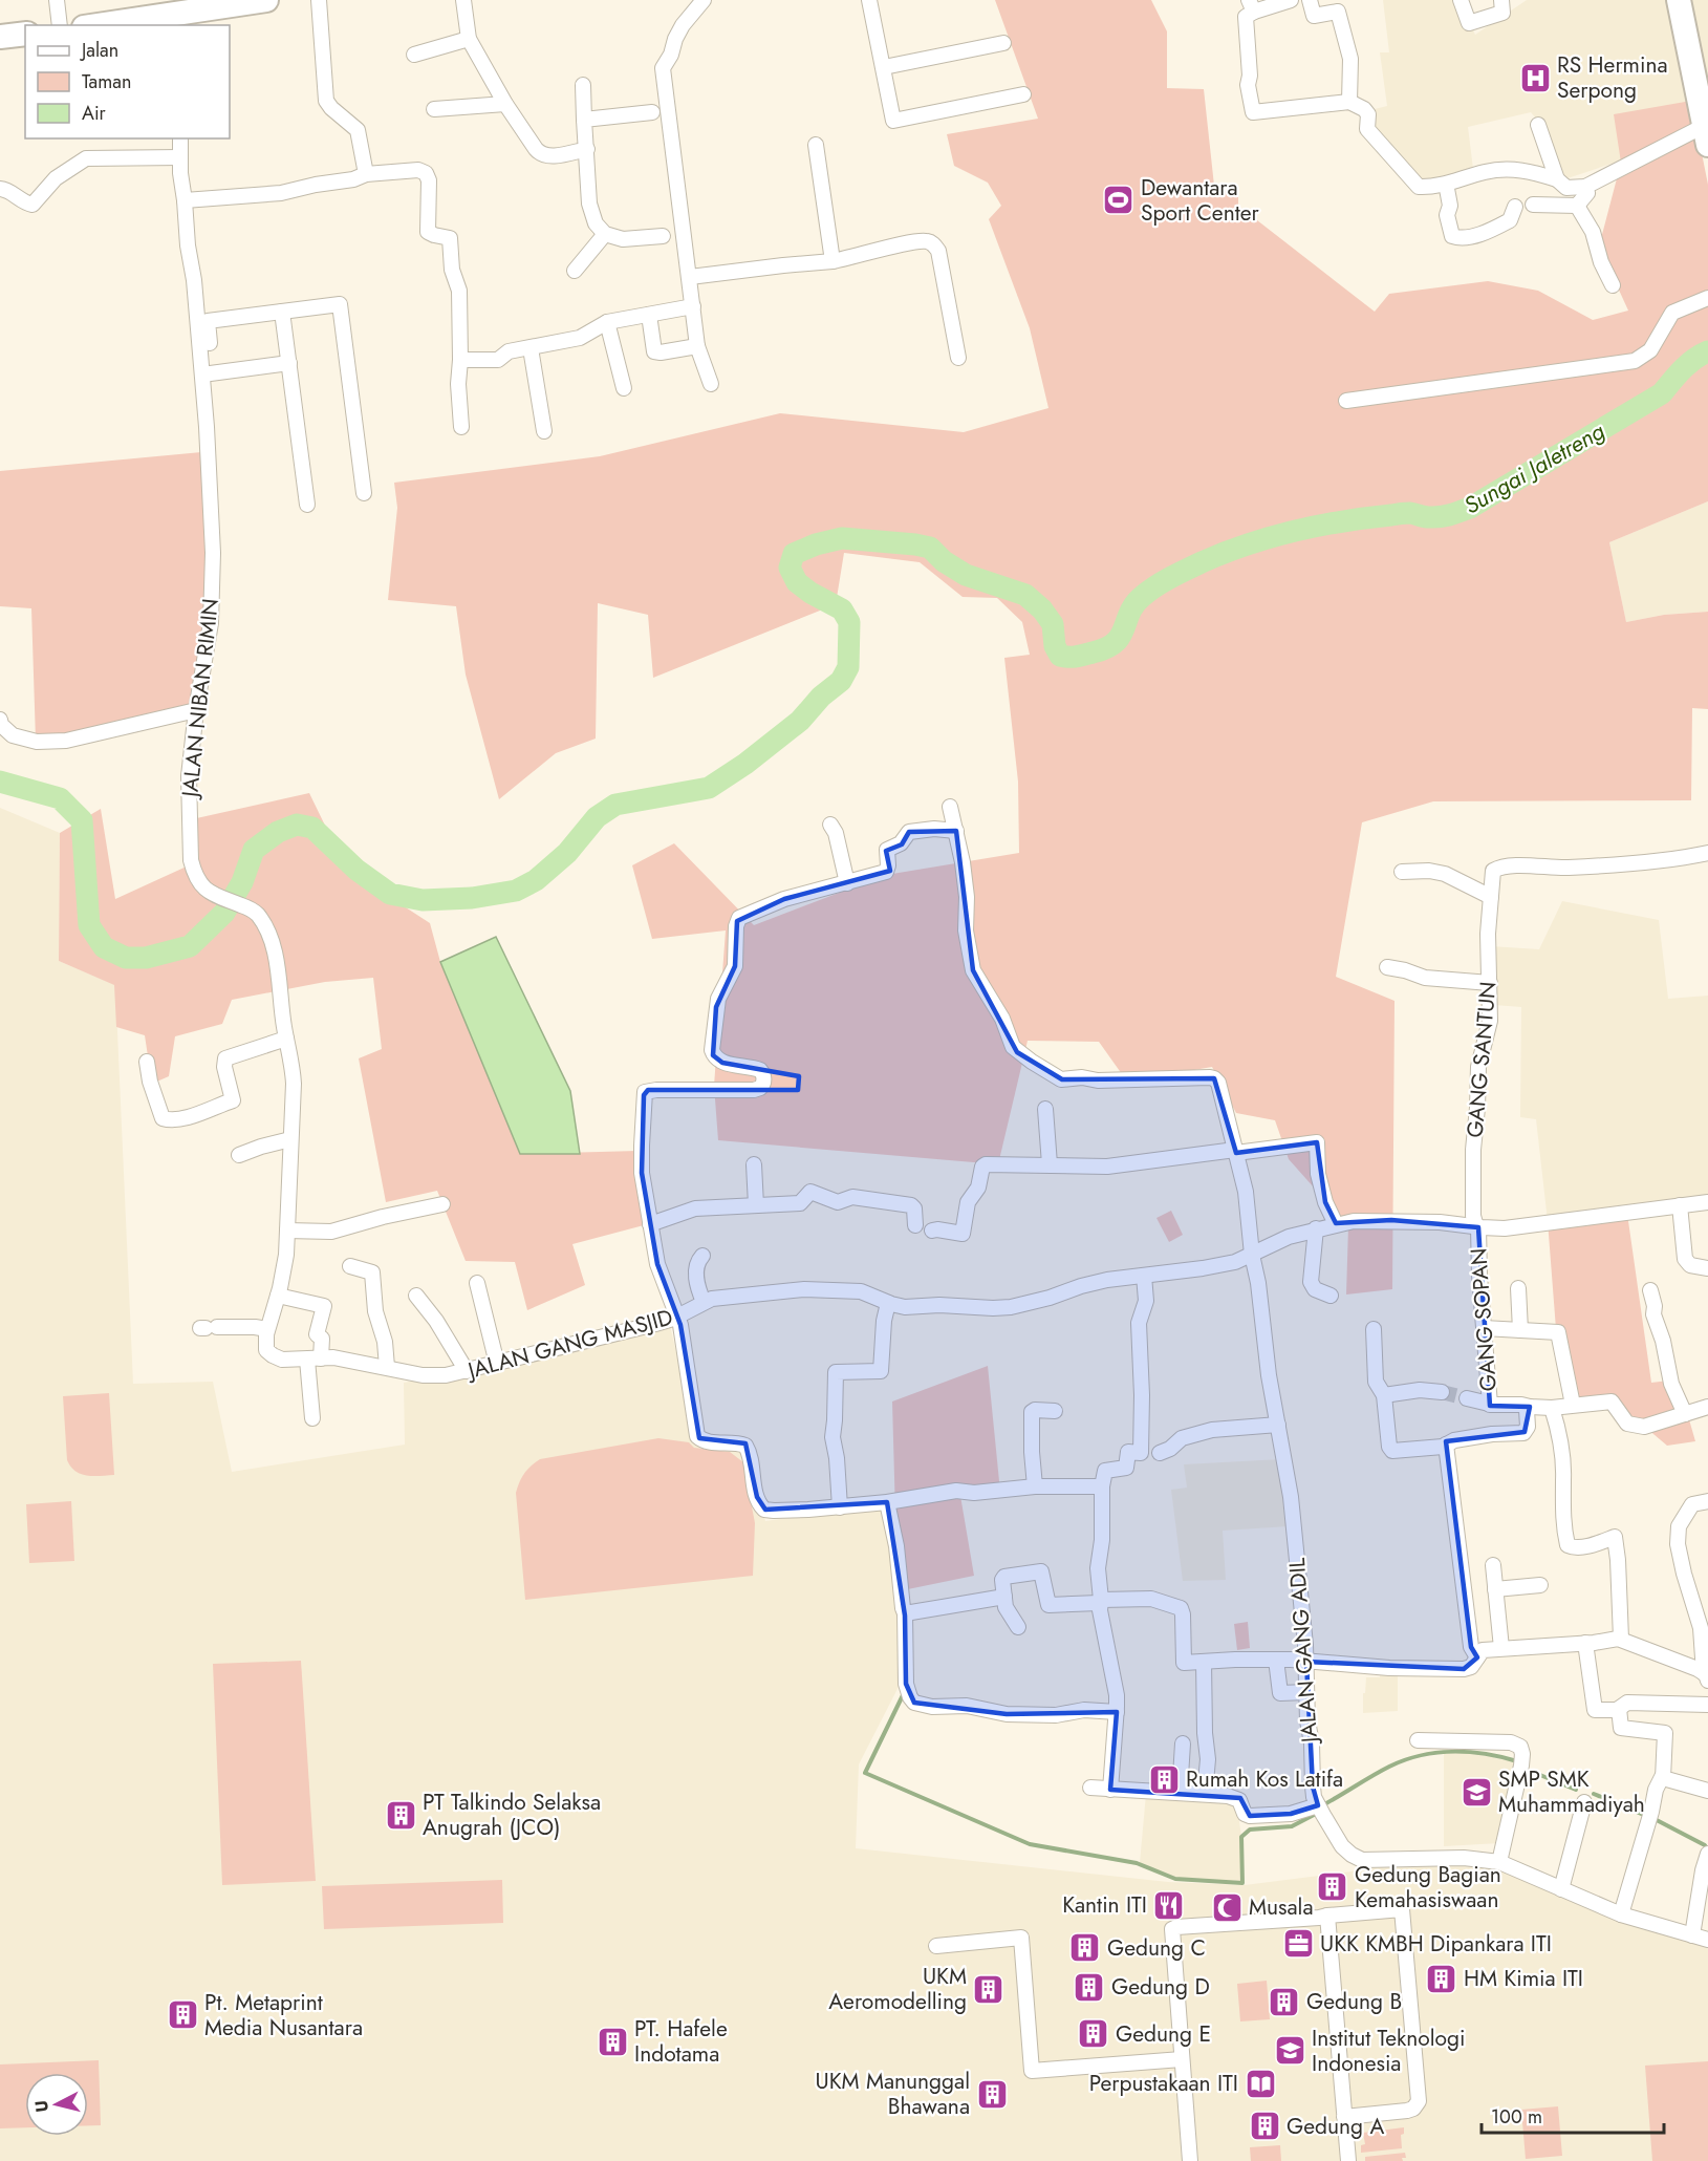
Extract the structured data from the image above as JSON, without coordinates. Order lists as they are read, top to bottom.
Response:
{
  "streets": {
    "street": [
      "JALAN NIBAN RIMIN",
      "GANG SANTUN",
      "GANG SOPAN",
      "JALAN GANG MASJID",
      "JALAN GANG ADIL"
    ]
  },
  "crossings": [
    ["JALAN NIBAN RIMIN", "JALAN GANG MASJID"],
    ["GANG SANTUN", "GANG SOPAN"],
    ["GANG SANTUN", "JALAN GANG MASJID"],
    ["GANG SOPAN", "JALAN GANG MASJID"],
    ["JALAN GANG MASJID", "JALAN GANG ADIL"]
  ],
  "water": ["Sungai Jaletreng"],
  "places": {
    "hospital": ["RS Hermina Serpong"],
    "sports": ["Dewantara Sport Center"],
    "building": [
      "Rumah Kos Latifa",
      "PT Talkindo Selaksa Anugrah (JCO)",
      "Gedung Bagian Kemahasiswaan",
      "Gedung C",
      "HM Kimia ITI",
      "Gedung D",
      "UKM Aeromodelling",
      "Gedung B",
      "Pt. Metaprint Media Nusantara",
      "Gedung E",
      "PT. Hafele Indotama",
      "UKM Manunggal Bhawana",
      "Gedung A"
    ],
    "school or university": ["SMP SMK Muhammadiyah", "Institut Teknologi Indonesia"],
    "restaurant": ["Kantin ITI"],
    "mosque": ["Musala"],
    "office": ["UKK KMBH Dipankara ITI"],
    "library": ["Perpustakaan ITI"]
  },
  "legend": ["Jalan", "Taman", "Air"],
  "scale_bar": "100 m",
  "north": "left"
}
